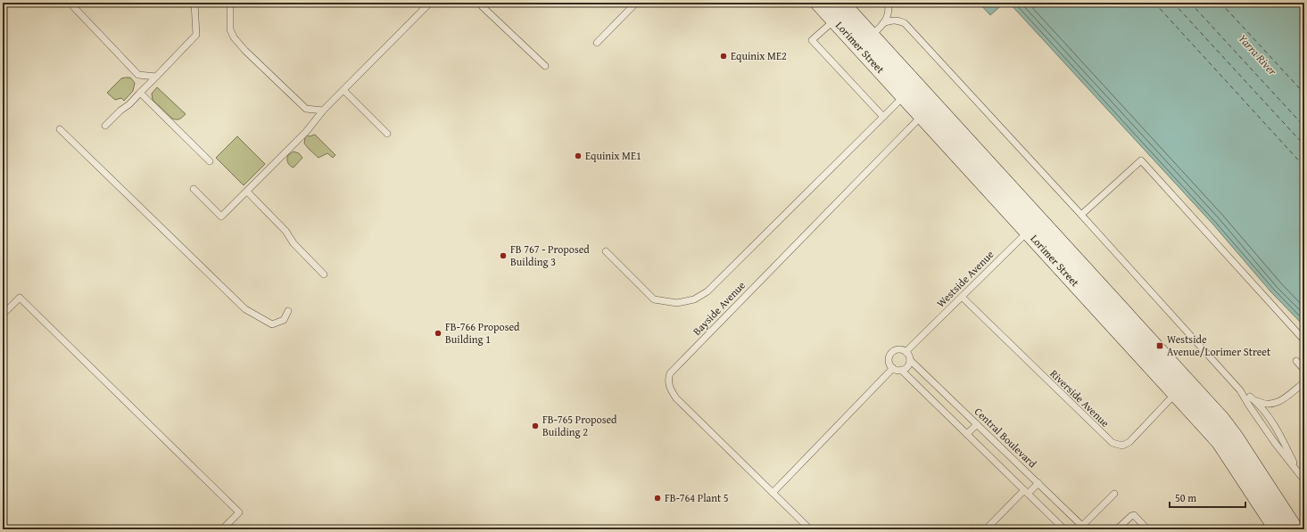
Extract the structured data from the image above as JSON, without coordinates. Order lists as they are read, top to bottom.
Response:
{
  "streets": {
    "main road": ["Lorimer Street"],
    "lane": [
      "Westside Avenue",
      "Bayside Avenue",
      "Riverside Avenue",
      "Central Boulevard"
    ]
  },
  "crossings": [
    ["Lorimer Street", "Westside Avenue"],
    ["Lorimer Street", "Bayside Avenue"],
    ["Lorimer Street", "Riverside Avenue"],
    ["Westside Avenue", "Riverside Avenue"],
    ["Westside Avenue", "Central Boulevard"]
  ],
  "water": ["Yarra River"],
  "places": {
    "other": [
      "Equinix ME2",
      "Equinix ME1",
      "FB 767 - Proposed Building 3",
      "FB-766 Proposed Building 1",
      "FB-765 Proposed Building 2",
      "FB-764 Plant 5"
    ],
    "transit": ["Westside Avenue/Lorimer Street"]
  },
  "scale_bar": "50 m"
}
